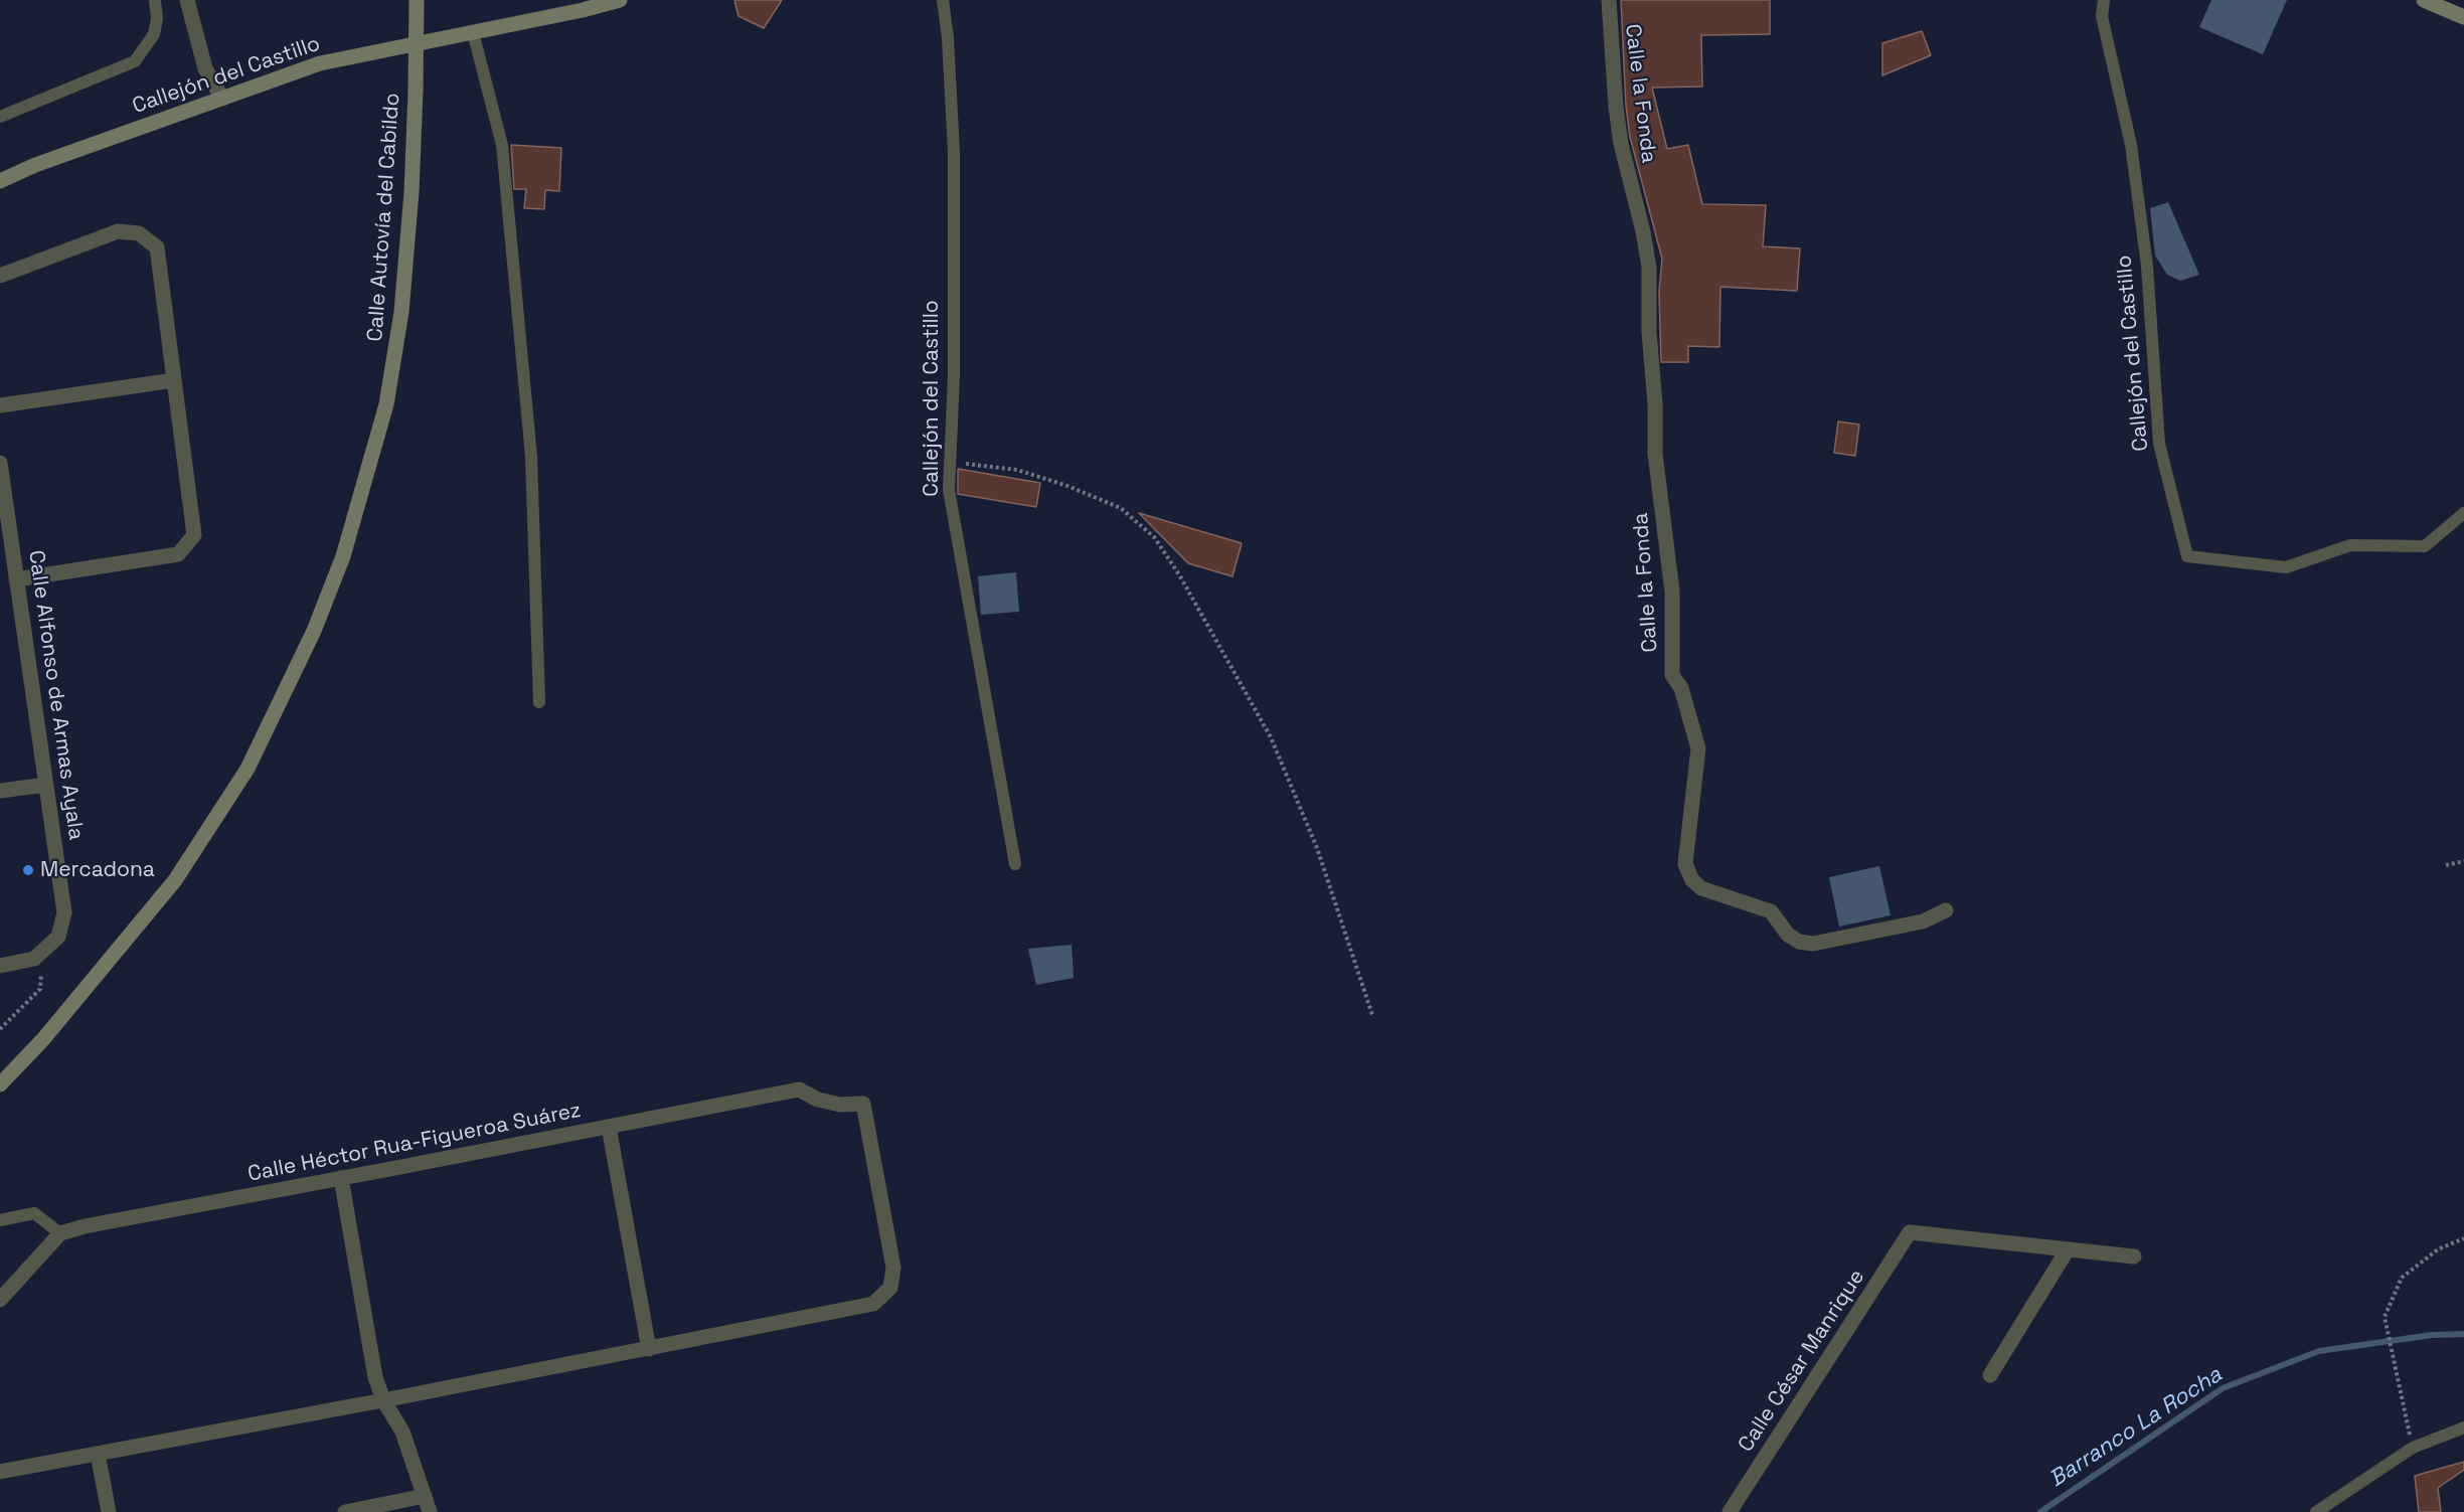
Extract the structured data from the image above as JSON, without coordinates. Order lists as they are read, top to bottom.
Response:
{
  "streets": {
    "main road": ["Callejón del Castillo", "Calle Autovía del Cabildo"],
    "street": [
      "Calle la Fonda",
      "Calle Alfonso de Armas Ayala",
      "Calle Héctor Rua-Figueroa Suárez",
      "Calle César Manrique"
    ]
  },
  "water": ["Barranco La Rocha"],
  "places": ["Mercadona"]
}
